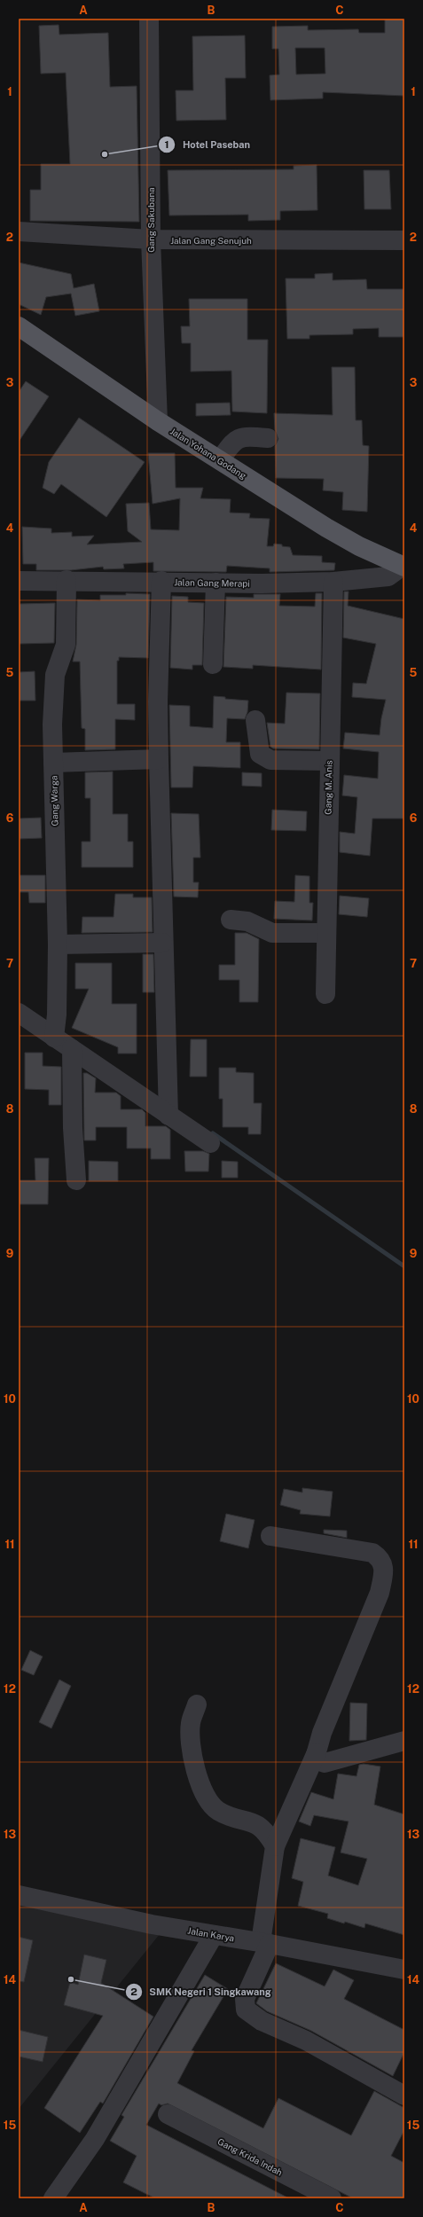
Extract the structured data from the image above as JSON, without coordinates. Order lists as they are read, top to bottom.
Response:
{
  "streets": {
    "main road": ["Jalan Yohana Godang"],
    "street": [
      "Gang Sakubana",
      "Jalan Gang Senujuh",
      "Jalan Gang Merapi",
      "Gang M. Anis",
      "Gang Warga",
      "Jalan Karya",
      "Gang Krida Indah"
    ]
  },
  "crossings": [
    ["Gang Sakubana", "Jalan Gang Senujuh"],
    ["Gang Sakubana", "Jalan Yohana Godang"],
    ["Jalan Yohana Godang", "Jalan Gang Merapi"],
    ["Jalan Gang Merapi", "Gang M. Anis"],
    ["Jalan Gang Merapi", "Gang Warga"]
  ],
  "places": ["Hotel Paseban", "SMK Negeri 1 Singkawang"],
  "grid": {
    "columns": ["A", "B", "C"],
    "rows": [
      "1",
      "2",
      "3",
      "4",
      "5",
      "6",
      "7",
      "8",
      "9",
      "10",
      "11",
      "12",
      "13",
      "14",
      "15"
    ]
  }
}
